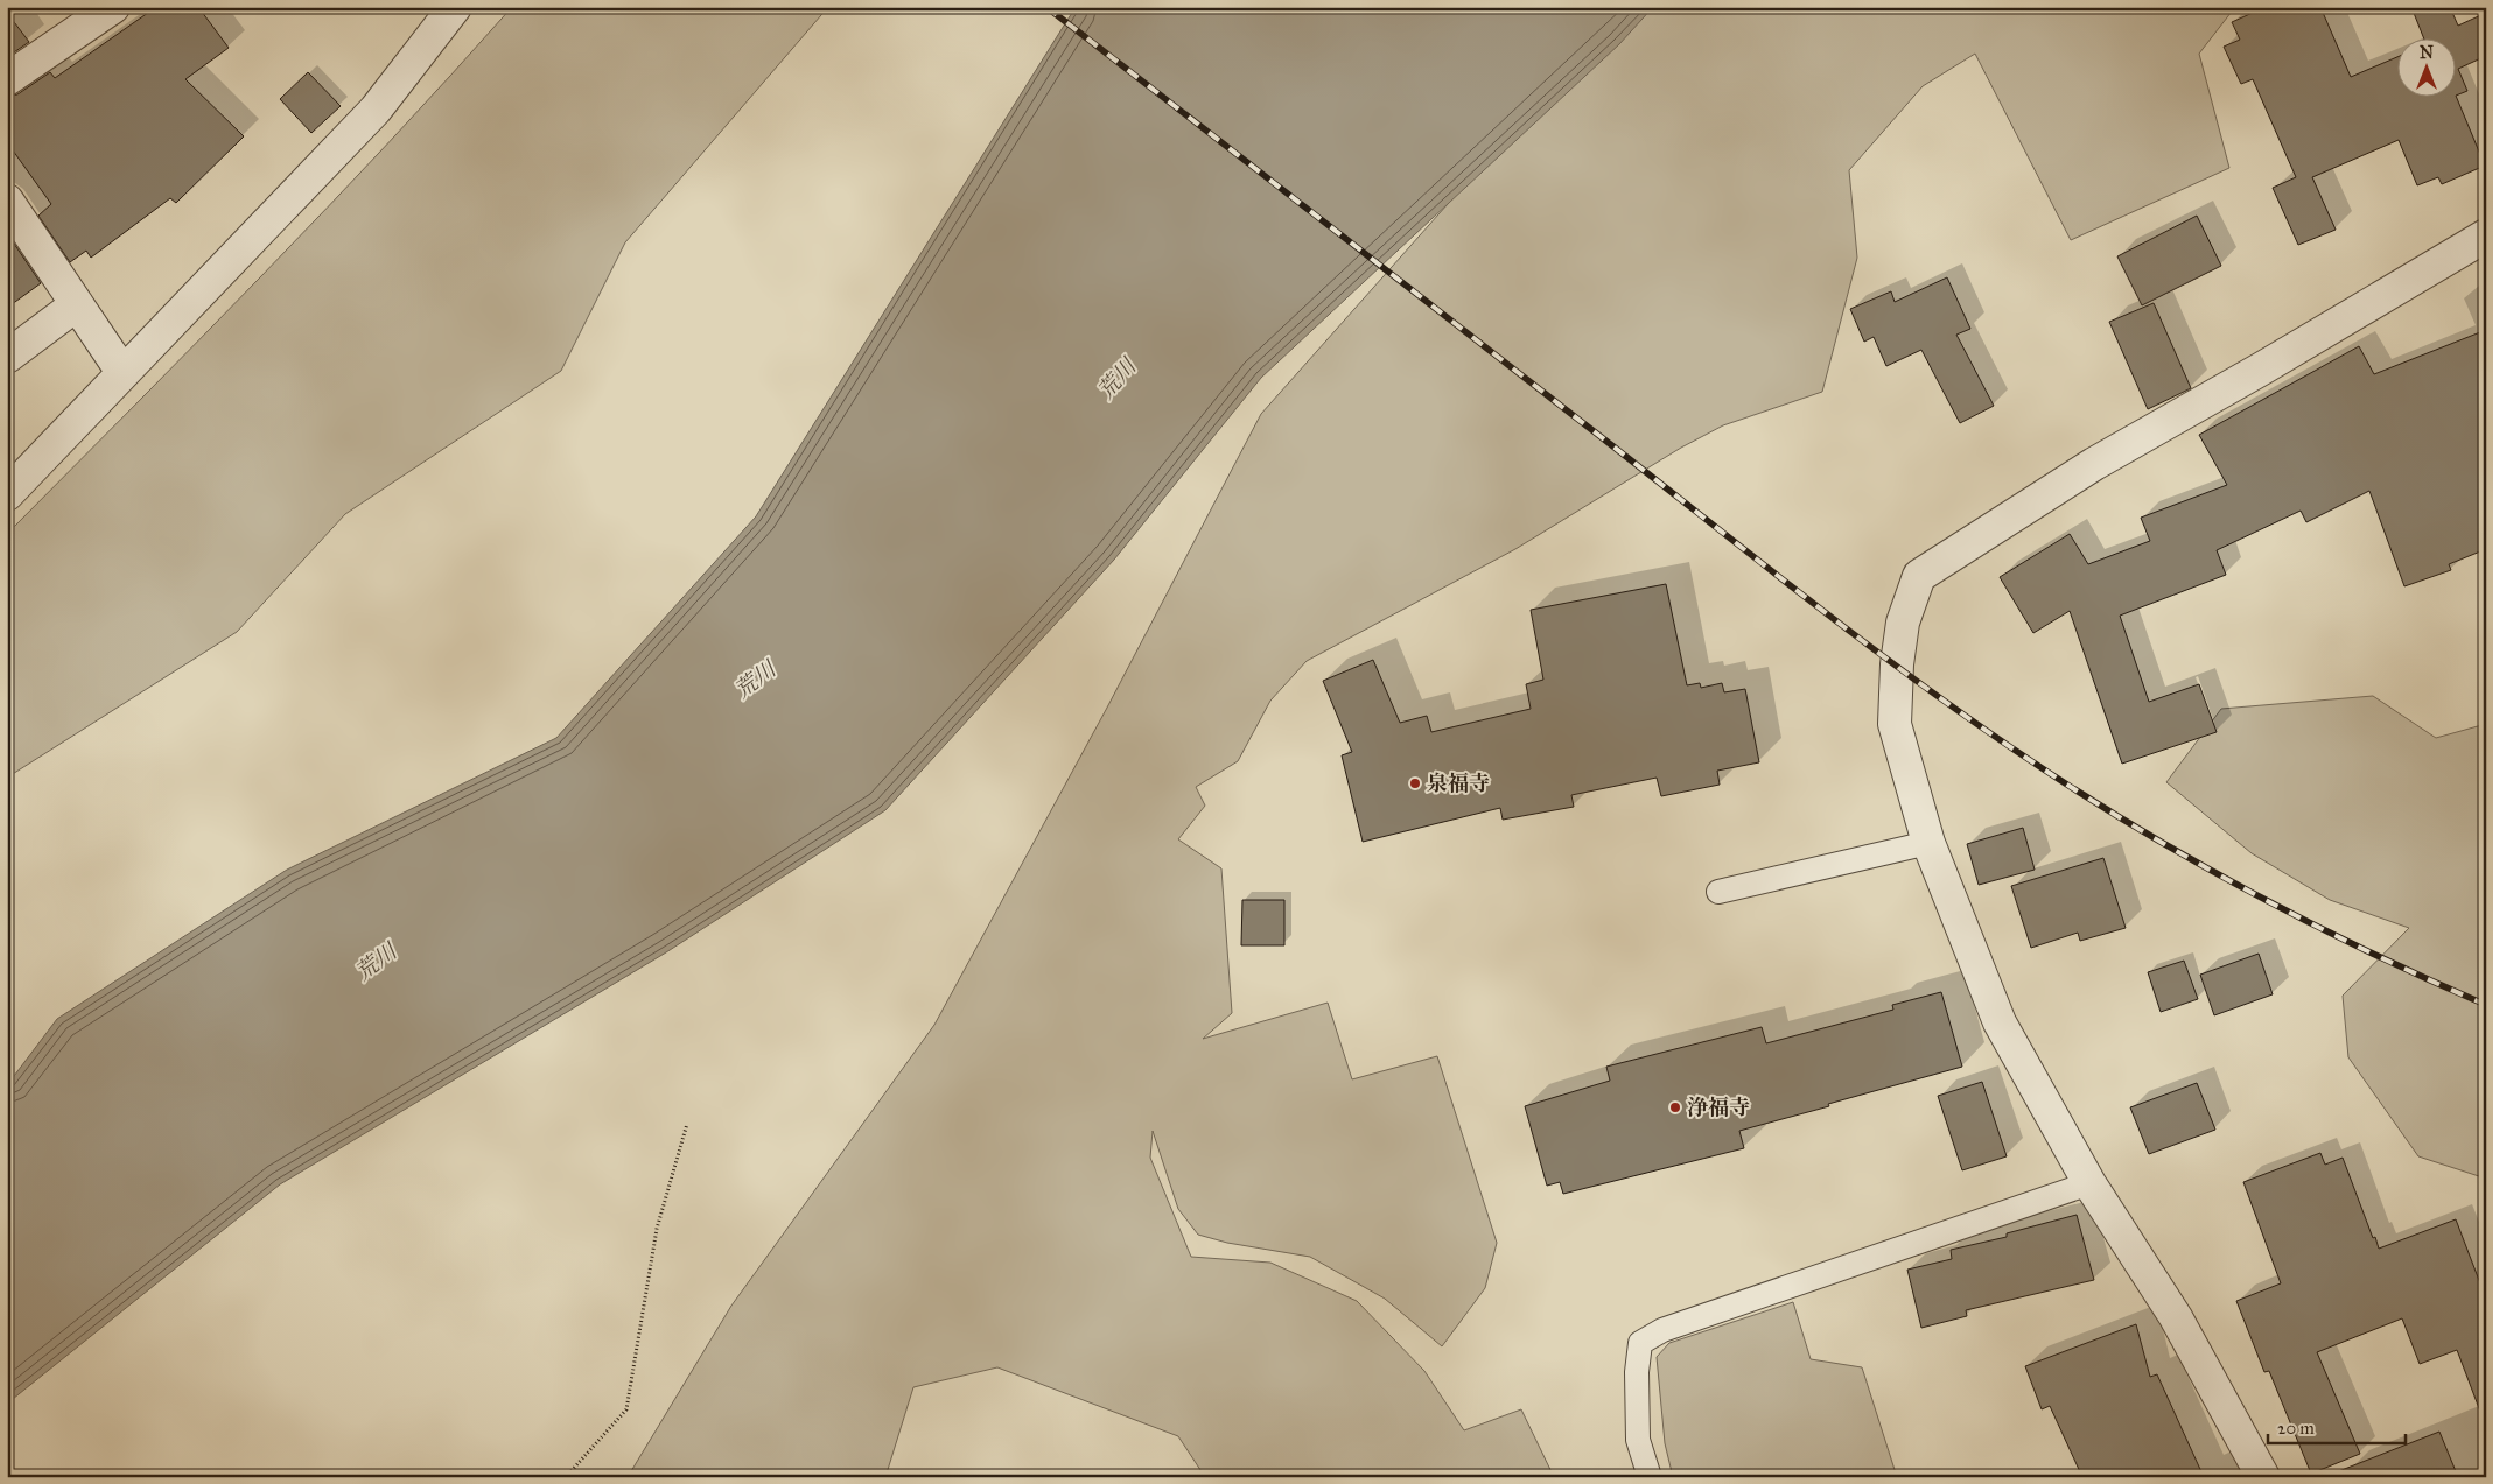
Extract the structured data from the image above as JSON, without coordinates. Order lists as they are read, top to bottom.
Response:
{
  "water": ["荒川"],
  "places": ["泉福寺", "浄福寺"],
  "scale_bar": "20 m",
  "north": "top"
}
